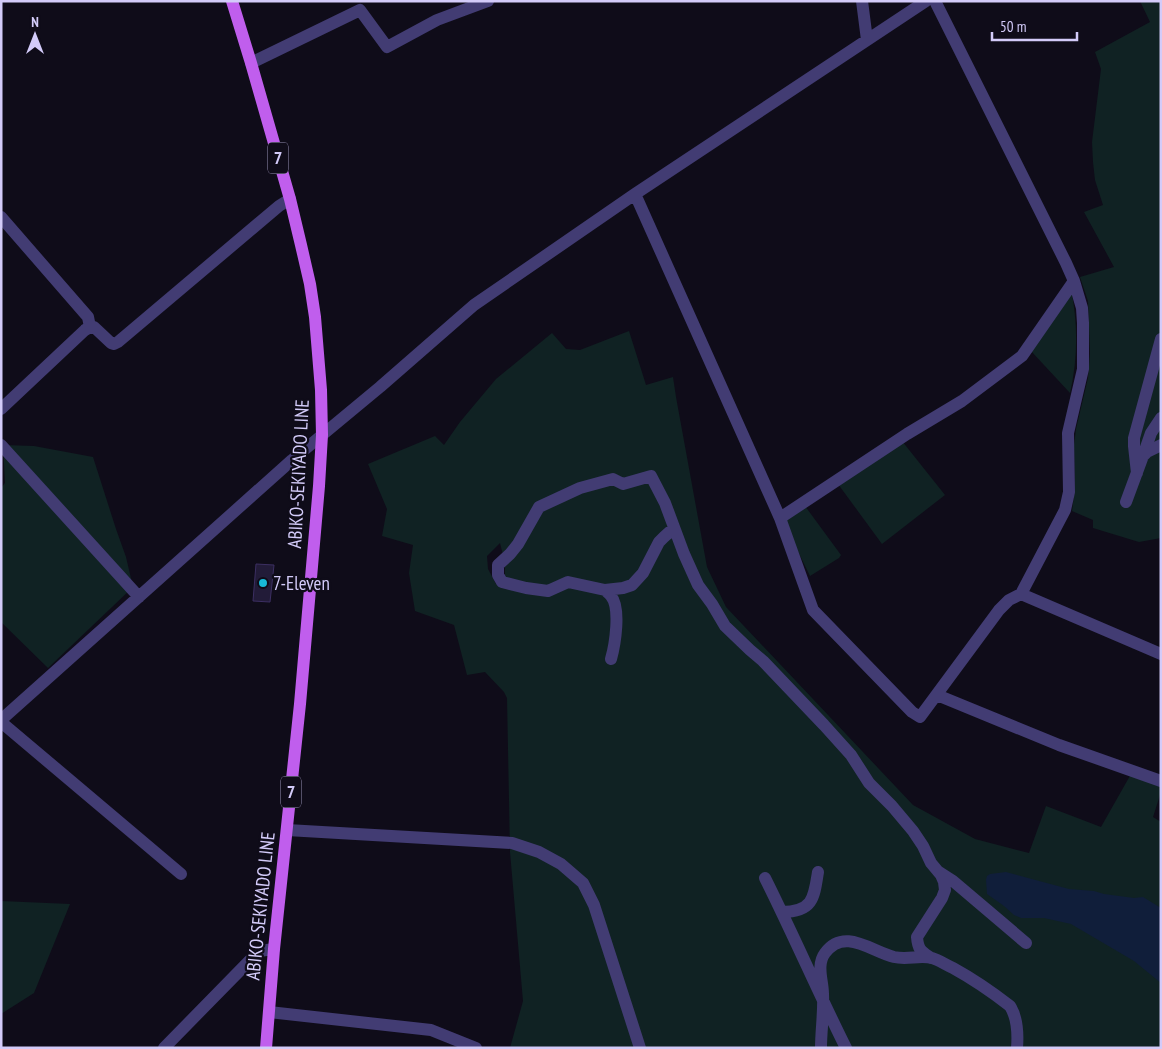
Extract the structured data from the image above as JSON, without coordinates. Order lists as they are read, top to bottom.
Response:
{
  "streets": {
    "main road": ["7", "ABIKO-SEKIYADO LINE"]
  },
  "places": ["7-Eleven"],
  "scale_bar": "50 m",
  "north": "top"
}
